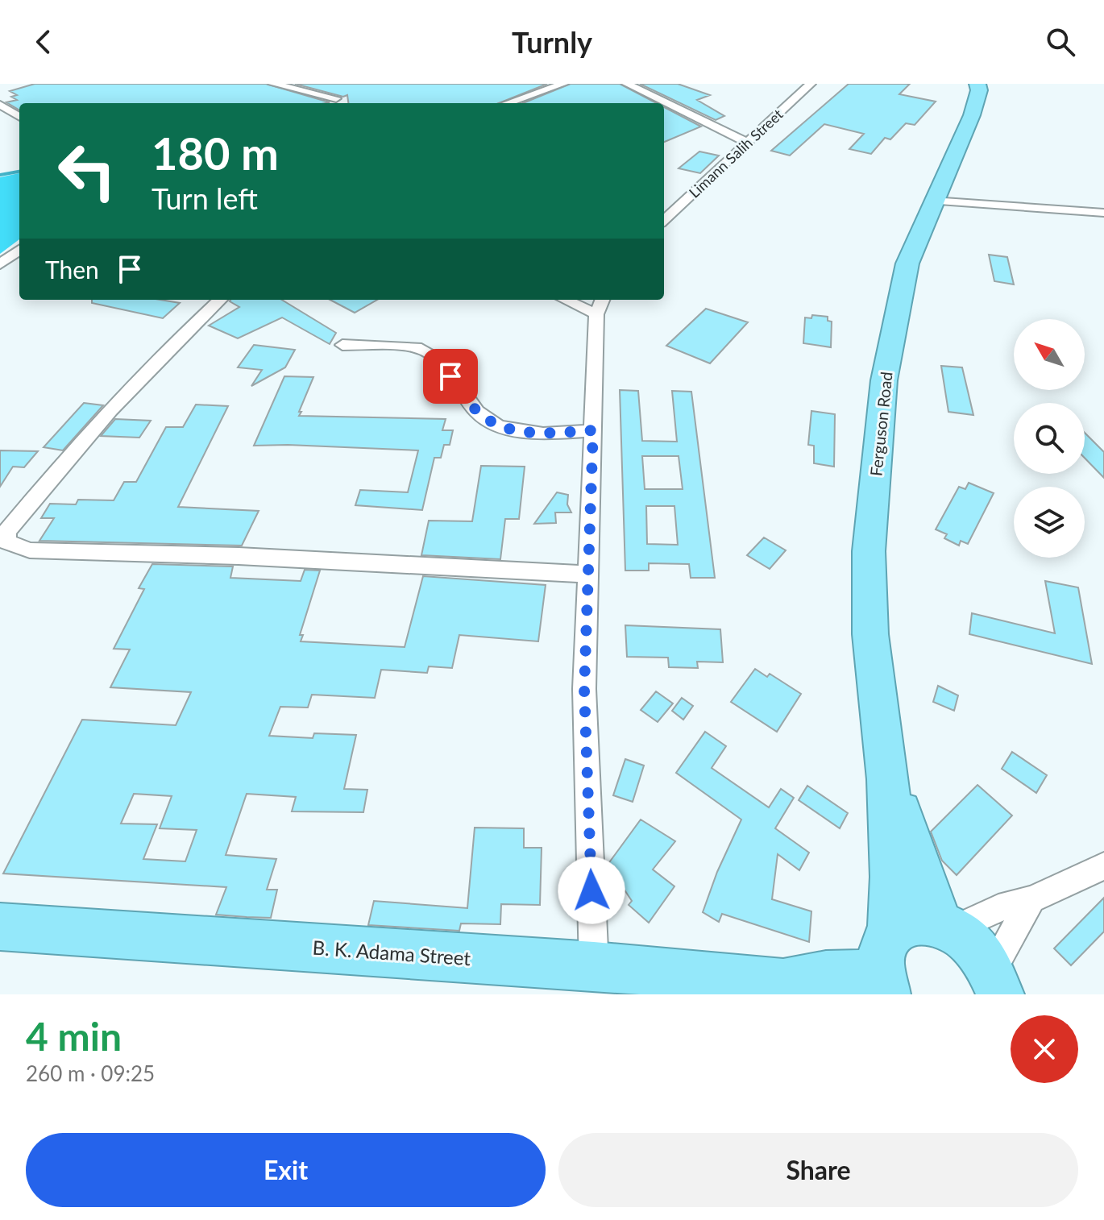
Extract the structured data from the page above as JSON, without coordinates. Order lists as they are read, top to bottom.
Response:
{
  "streets": {
    "highway": ["Ferguson Road", "B. K. Adama Street"],
    "street": ["Limann Salih Street"]
  },
  "crossings": [
    ["Ferguson Road", "B. K. Adama Street"]
  ],
  "north": "top left",
  "page": {
    "header": "Turnly",
    "turn": ["180 m", "Turn left"],
    "then": "Then",
    "heading": ["4 min", "260 m · 09:25"],
    "buttons": ["Exit", "Share"]
  }
}
